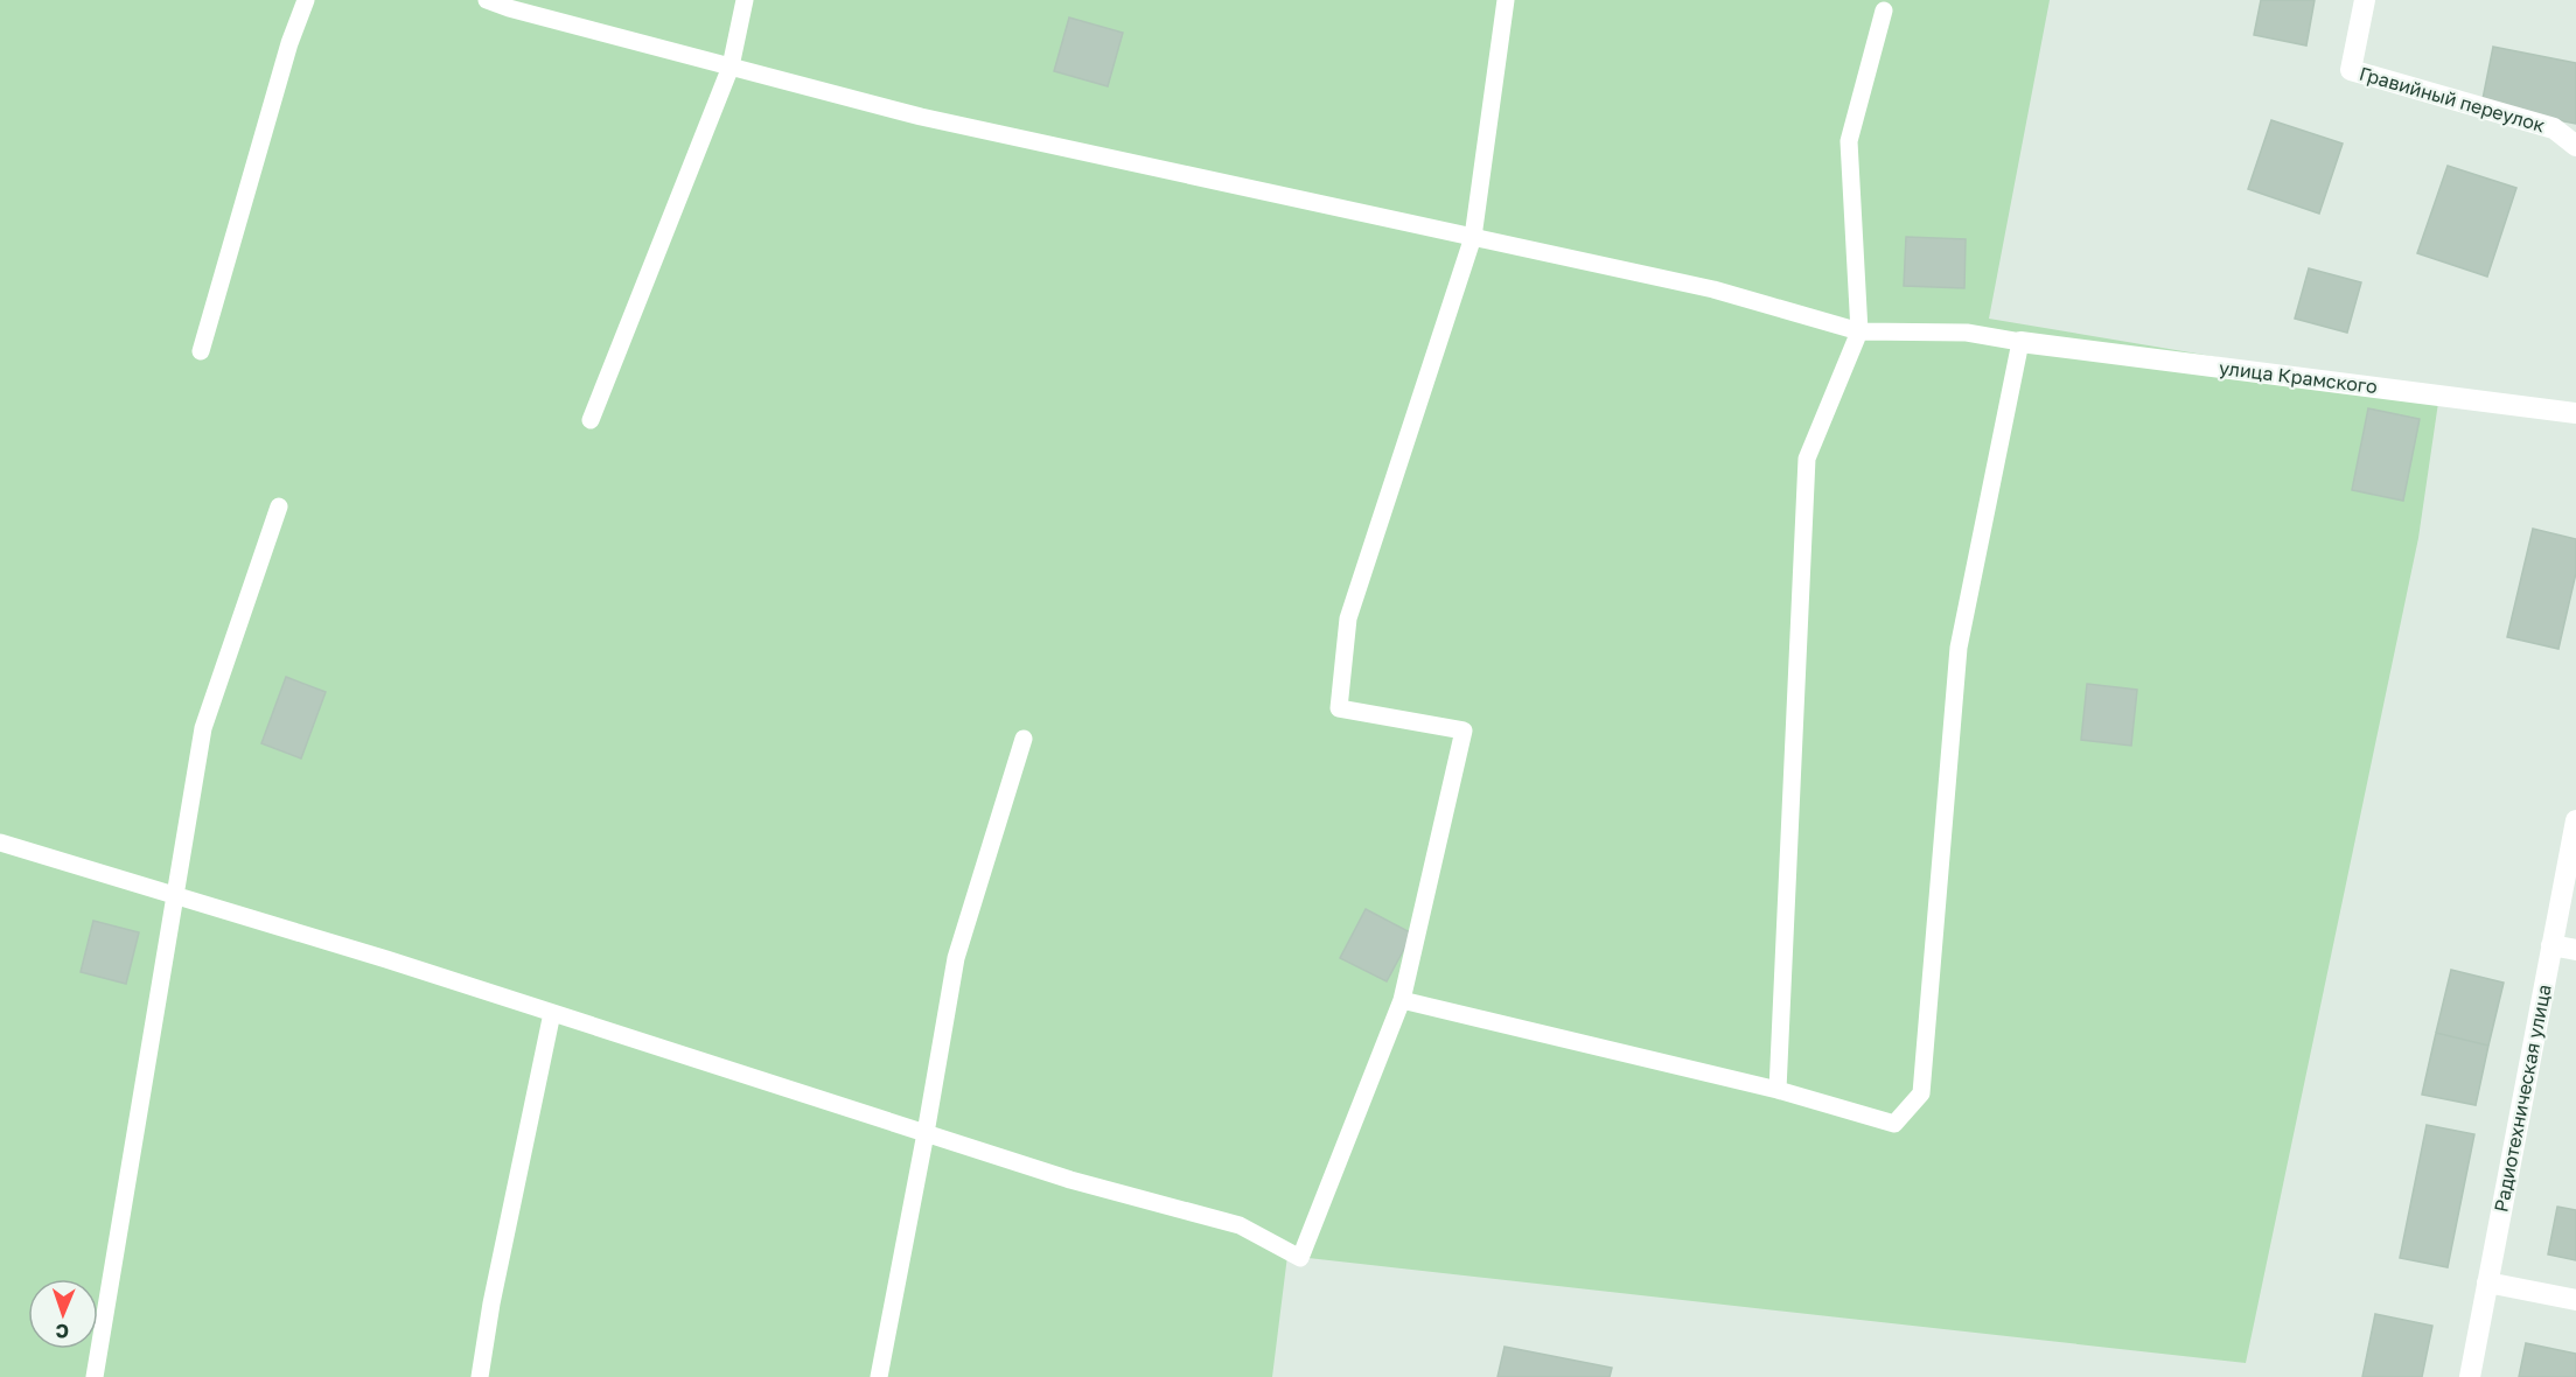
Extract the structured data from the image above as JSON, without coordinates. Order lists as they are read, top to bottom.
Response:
{
  "streets": {
    "street": ["Гравийный переулок", "улица Крамского", "Радиотехническая улица"]
  },
  "north": "bottom"
}
